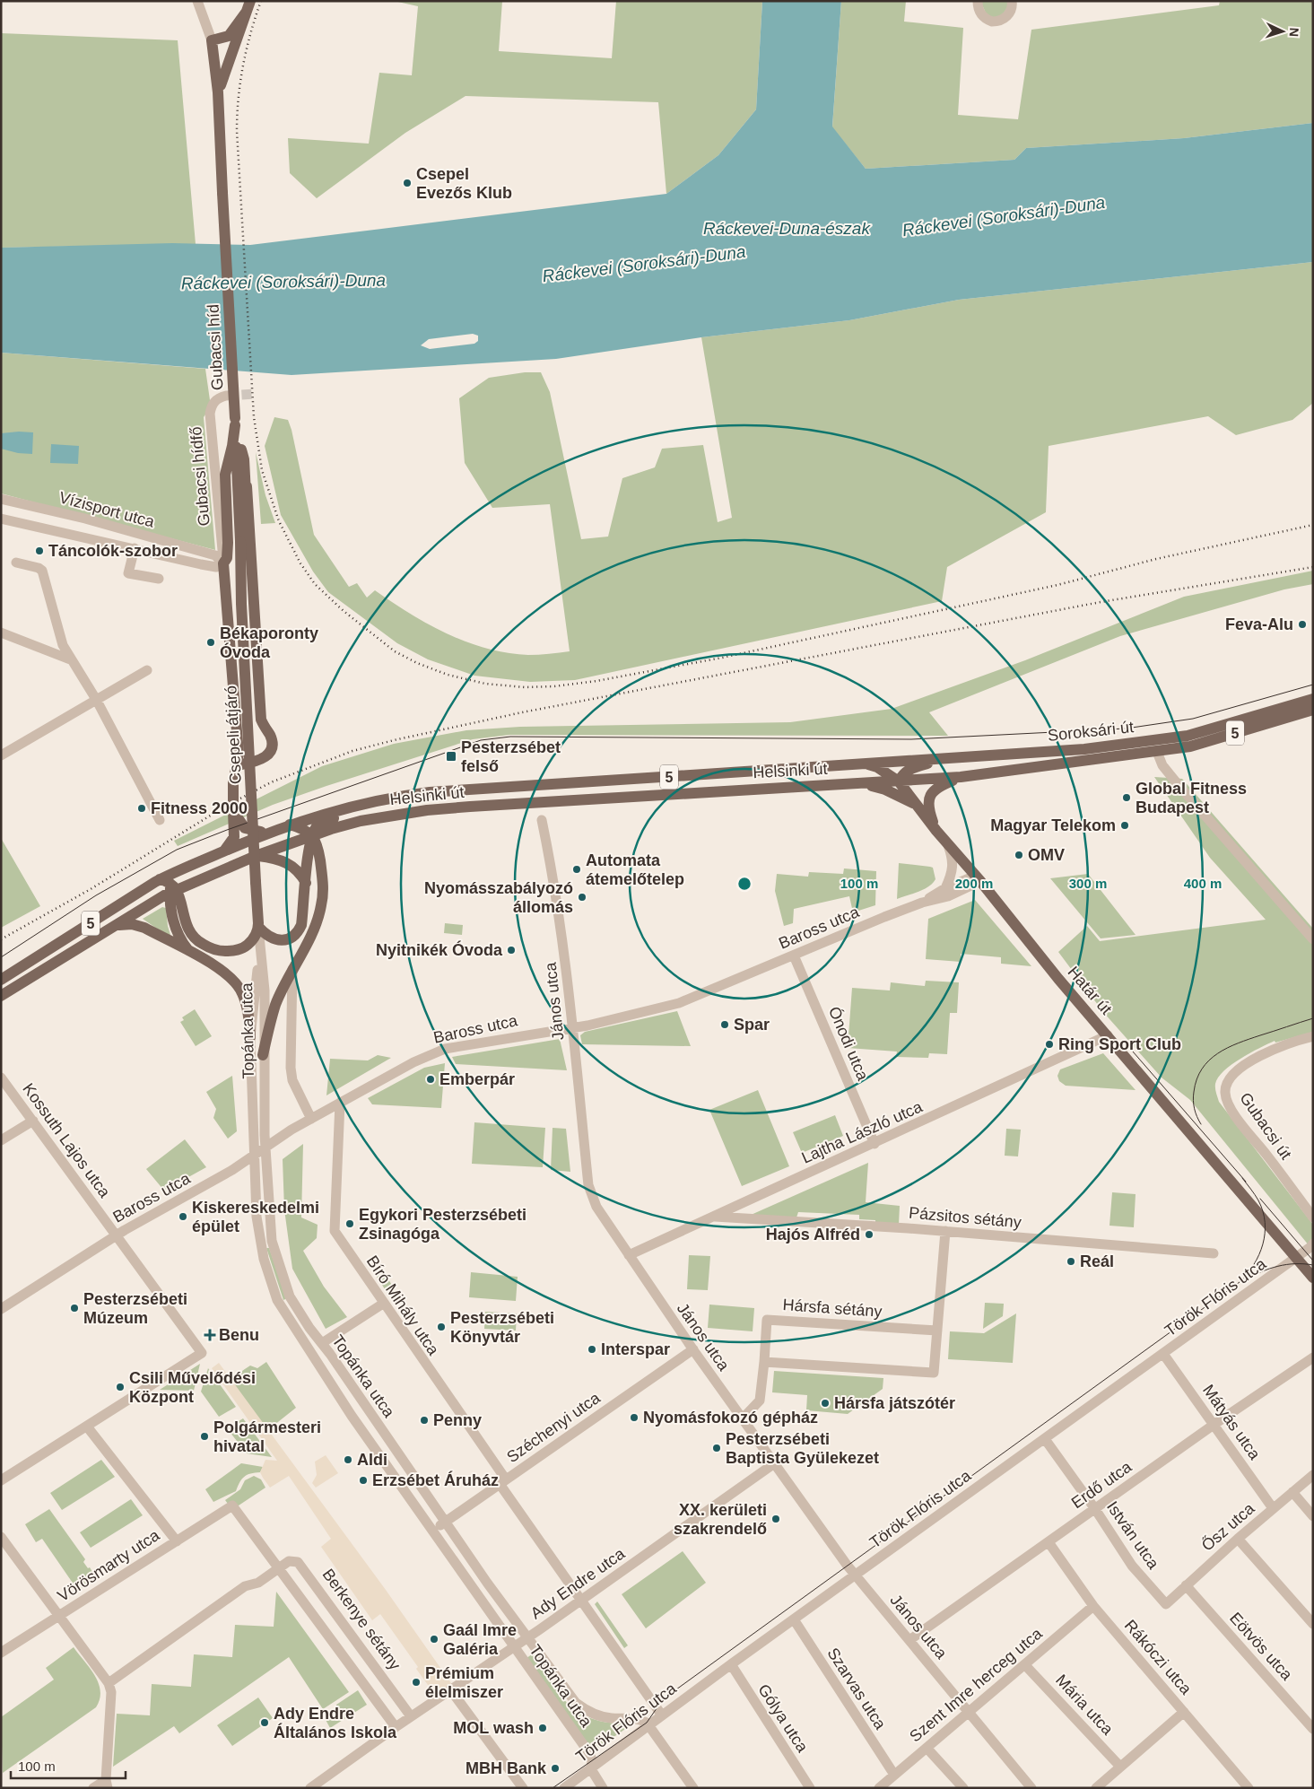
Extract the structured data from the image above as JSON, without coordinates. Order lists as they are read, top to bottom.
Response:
{
  "streets": {
    "main road": [
      "Gubacsi híd",
      "Soroksári út",
      "5",
      "Csepeli átjáró",
      "Helsinki út",
      "Határ út"
    ],
    "street": [
      "Gubacsi hídfő",
      "Vízisport utca",
      "Baross utca",
      "János utca",
      "Topánka utca",
      "Ónodi utca",
      "Gubacsi út",
      "Lajtha László utca",
      "Kossuth Lajos utca",
      "Pázsitos sétány",
      "Török Flóris utca",
      "Bíró Mihály utca",
      "Hársfa sétány",
      "Mátyás utca",
      "Széchenyi utca",
      "Erdő utca",
      "Ősz utca",
      "István utca",
      "Vörösmarty utca",
      "Ady Endre utca",
      "Berkenye sétány",
      "Eötvös utca",
      "Rákóczi utca",
      "Szent Imre herceg utca",
      "Szarvas utca",
      "Mária utca",
      "Gólya utca"
    ]
  },
  "crossings": [
    ["Gubacsi híd", "Csepeli átjáró"],
    ["Gubacsi hídfő", "Vízisport utca"],
    ["Soroksári út", "Helsinki út"],
    ["Soroksári út", "Határ út"],
    ["Csepeli átjáró", "Topánka utca"],
    ["Helsinki út", "Határ út"],
    ["Baross utca", "Határ út"],
    ["Baross utca", "János utca"],
    ["Baross utca", "Topánka utca"],
    ["Baross utca", "Ónodi utca"],
    ["Baross utca", "Kossuth Lajos utca"],
    ["Baross utca", "Bíró Mihály utca"],
    ["Határ út", "Lajtha László utca"],
    ["Határ út", "Török Flóris utca"],
    ["János utca", "Lajtha László utca"],
    ["János utca", "Török Flóris utca"],
    ["János utca", "Hársfa sétány"],
    ["János utca", "Széchenyi utca"],
    ["János utca", "Erdő utca"],
    ["János utca", "Ady Endre utca"],
    ["János utca", "Szent Imre herceg utca"],
    ["Topánka utca", "Török Flóris utca"],
    ["Topánka utca", "Széchenyi utca"],
    ["Topánka utca", "Ady Endre utca"],
    ["Ónodi utca", "Lajtha László utca"],
    ["Lajtha László utca", "Pázsitos sétány"],
    ["Török Flóris utca", "Bíró Mihály utca"],
    ["Török Flóris utca", "Mátyás utca"],
    ["Török Flóris utca", "István utca"],
    ["Török Flóris utca", "Szarvas utca"],
    ["Török Flóris utca", "Gólya utca"],
    ["Bíró Mihály utca", "Széchenyi utca"],
    ["Bíró Mihály utca", "Ady Endre utca"],
    ["Mátyás utca", "Erdő utca"],
    ["Mátyás utca", "Ősz utca"],
    ["Erdő utca", "István utca"],
    ["Erdő utca", "Rákóczi utca"],
    ["Ősz utca", "István utca"],
    ["Ősz utca", "Eötvös utca"],
    ["Vörösmarty utca", "Berkenye sétány"],
    ["Ady Endre utca", "Berkenye sétány"],
    ["Rákóczi utca", "Szent Imre herceg utca"],
    ["Szent Imre herceg utca", "Szarvas utca"],
    ["Szent Imre herceg utca", "Mária utca"]
  ],
  "water": ["Ráckevei (Soroksári)-Duna", "Ráckevei-Duna-észak"],
  "places": {
    "other": [
      "Csepel Evezős Klub",
      "Táncolók-szobor",
      "Feva-Alu",
      "Békaporonty Óvoda",
      "Global Fitness Budapest",
      "Fitness 2000",
      "Magyar Telekom",
      "OMV",
      "Automata átemelőtelep",
      "Nyomásszabályozó állomás",
      "Nyitnikék Óvoda",
      "Spar",
      "Ring Sport Club",
      "Emberpár",
      "Kiskereskedelmi épület",
      "Egykori Pesterzsébeti Zsinagóga",
      "Hajós Alfréd",
      "Reál",
      "Pesterzsébeti Múzeum",
      "Pesterzsébeti Könyvtár",
      "Interspar",
      "Csili Művelődési Központ",
      "Hársfa játszótér",
      "Nyomásfokozó gépház",
      "Penny",
      "Polgármesteri hivatal",
      "Pesterzsébeti Baptista Gyülekezet",
      "Aldi",
      "Erzsébet Áruház",
      "XX. kerületi szakrendelő",
      "Gaál Imre Galéria",
      "Prémium élelmiszer",
      "Ady Endre Általános Iskola",
      "MOL wash",
      "MBH Bank"
    ],
    "transit": ["Pesterzsébet felső"],
    "health": ["Benu"]
  },
  "scale_bar": "100 m",
  "north": "right",
  "rings": [
    "100 m",
    "200 m",
    "300 m",
    "400 m"
  ]
}
